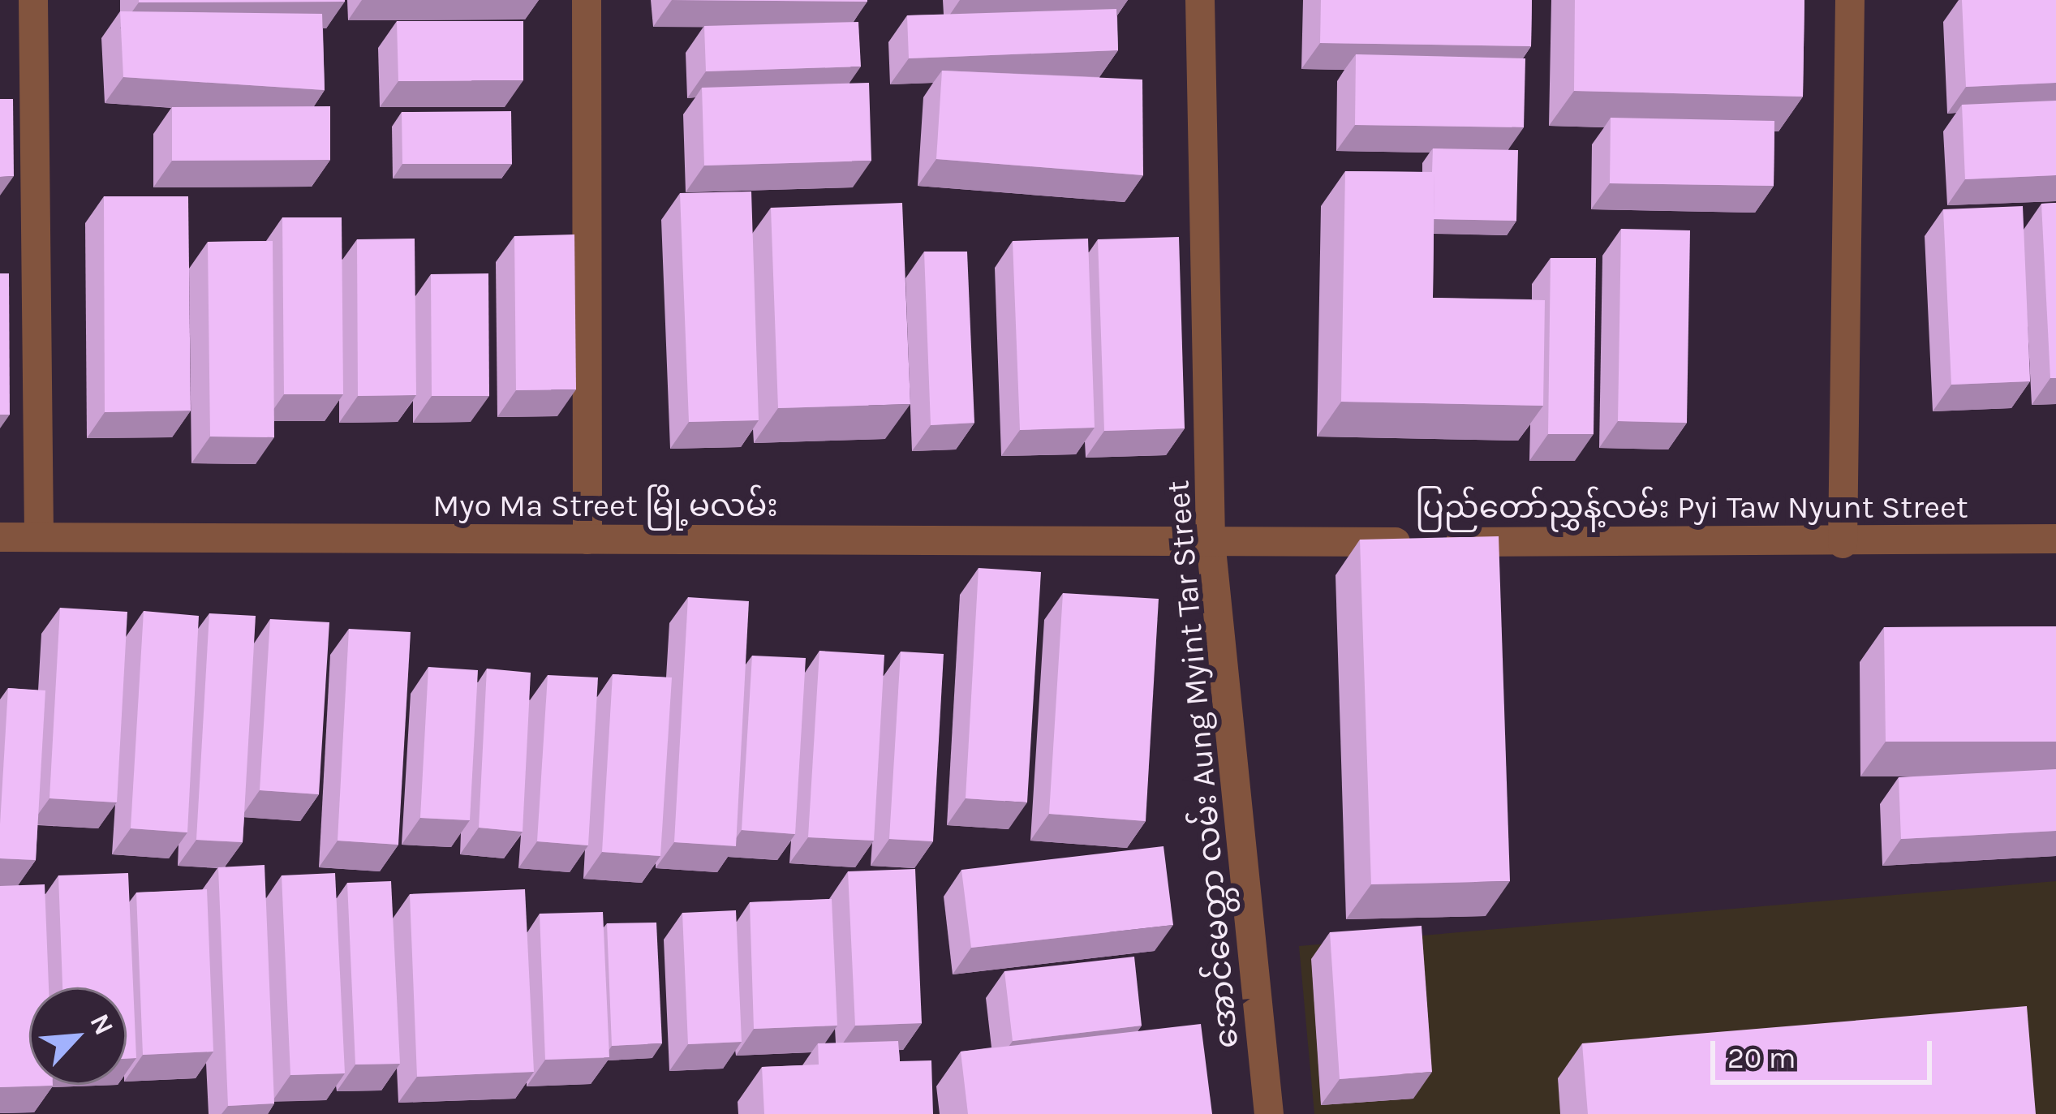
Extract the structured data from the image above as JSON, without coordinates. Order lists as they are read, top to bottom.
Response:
{
  "streets": {
    "street": ["Myo Ma Street မြို့မလမ်း", "ပြည်တော်ညွှန့်လမ်း Pyi Taw Nyunt Street", "အောင်မေတ္တာ လမ်း Aung Myint Tar Street"]
  },
  "crossings": [
    ["Myo Ma Street မြို့မလမ်း", "ပြည်တော်ညွှန့်လမ်း Pyi Taw Nyunt Street"],
    ["Myo Ma Street မြို့မလမ်း", "အောင်မေတ္တာ လမ်း Aung Myint Tar Street"],
    ["ပြည်တော်ညွှန့်လမ်း Pyi Taw Nyunt Street", "အောင်မေတ္တာ လမ်း Aung Myint Tar Street"]
  ],
  "scale_bar": "20 m",
  "north": "top right"
}
